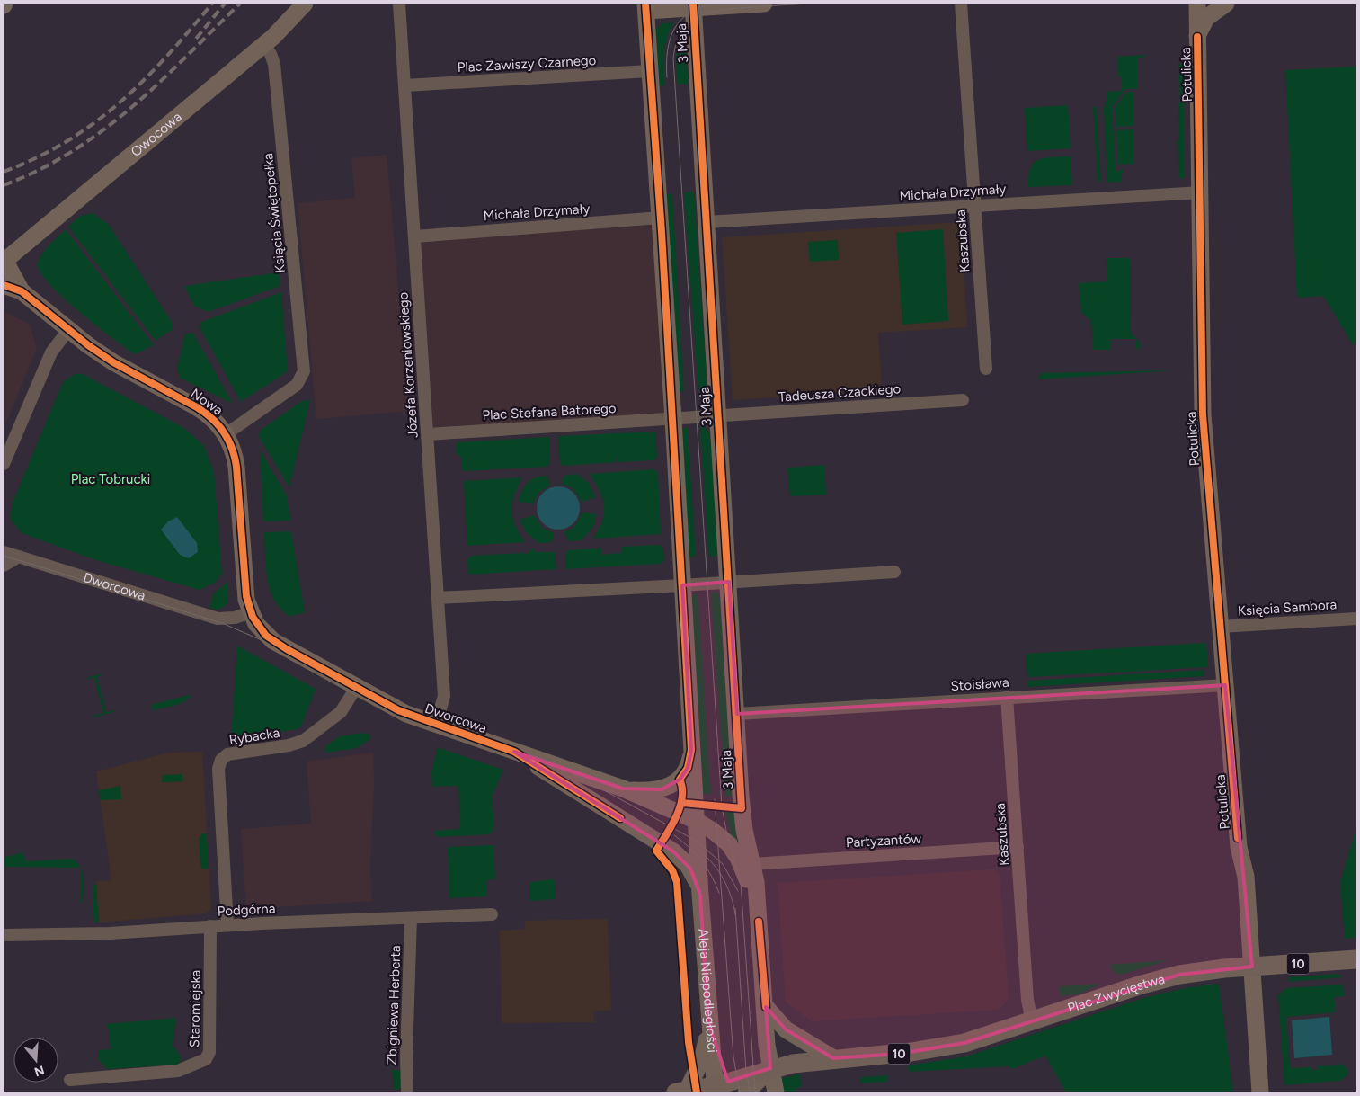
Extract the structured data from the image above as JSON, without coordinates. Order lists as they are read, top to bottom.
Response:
{
  "streets": {
    "main road": ["10", "Plac Zwycięstwa"],
    "street": [
      "3 Maja",
      "Plac Zawiszy Czarnego",
      "Potulicka",
      "Owocowa",
      "Michała Drzymały",
      "Księcia Świętopełka",
      "Kaszubska",
      "Józefa Korzeniowskiego",
      "Tadeusza Czackiego",
      "Nowa",
      "Plac Stefana Batorego",
      "Dworcowa",
      "Księcia Sambora",
      "Stoisława",
      "Rybacka",
      "Partyzantów",
      "Podgórna",
      "Aleja Niepodległości",
      "Zbigniewa Herberta",
      "Staromiejska"
    ]
  },
  "crossings": [
    ["3 Maja", "Plac Zawiszy Czarnego"],
    ["3 Maja", "Michała Drzymały"],
    ["3 Maja", "Tadeusza Czackiego"],
    ["3 Maja", "Plac Stefana Batorego"],
    ["3 Maja", "Dworcowa"],
    ["3 Maja", "Stoisława"],
    ["3 Maja", "Partyzantów"],
    ["3 Maja", "Aleja Niepodległości"],
    ["Plac Zawiszy Czarnego", "Józefa Korzeniowskiego"],
    ["Potulicka", "Michała Drzymały"],
    ["Potulicka", "Księcia Sambora"],
    ["Potulicka", "Stoisława"],
    ["Potulicka", "Plac Zwycięstwa"],
    ["Owocowa", "Księcia Świętopełka"],
    ["Owocowa", "Nowa"],
    ["Michała Drzymały", "Kaszubska"],
    ["Michała Drzymały", "Józefa Korzeniowskiego"],
    ["Księcia Świętopełka", "Nowa"],
    ["Kaszubska", "Stoisława"],
    ["Kaszubska", "Partyzantów"],
    ["Kaszubska", "10"],
    ["Kaszubska", "Plac Zwycięstwa"],
    ["Józefa Korzeniowskiego", "Plac Stefana Batorego"],
    ["Józefa Korzeniowskiego", "Dworcowa"],
    ["Nowa", "Dworcowa"],
    ["Dworcowa", "Rybacka"],
    ["Dworcowa", "Aleja Niepodległości"],
    ["Rybacka", "Podgórna"],
    ["Podgórna", "Zbigniewa Herberta"],
    ["Podgórna", "Staromiejska"],
    ["10", "Plac Zwycięstwa"]
  ],
  "parks": ["Plac Tobrucki"],
  "north": "bottom"
}
